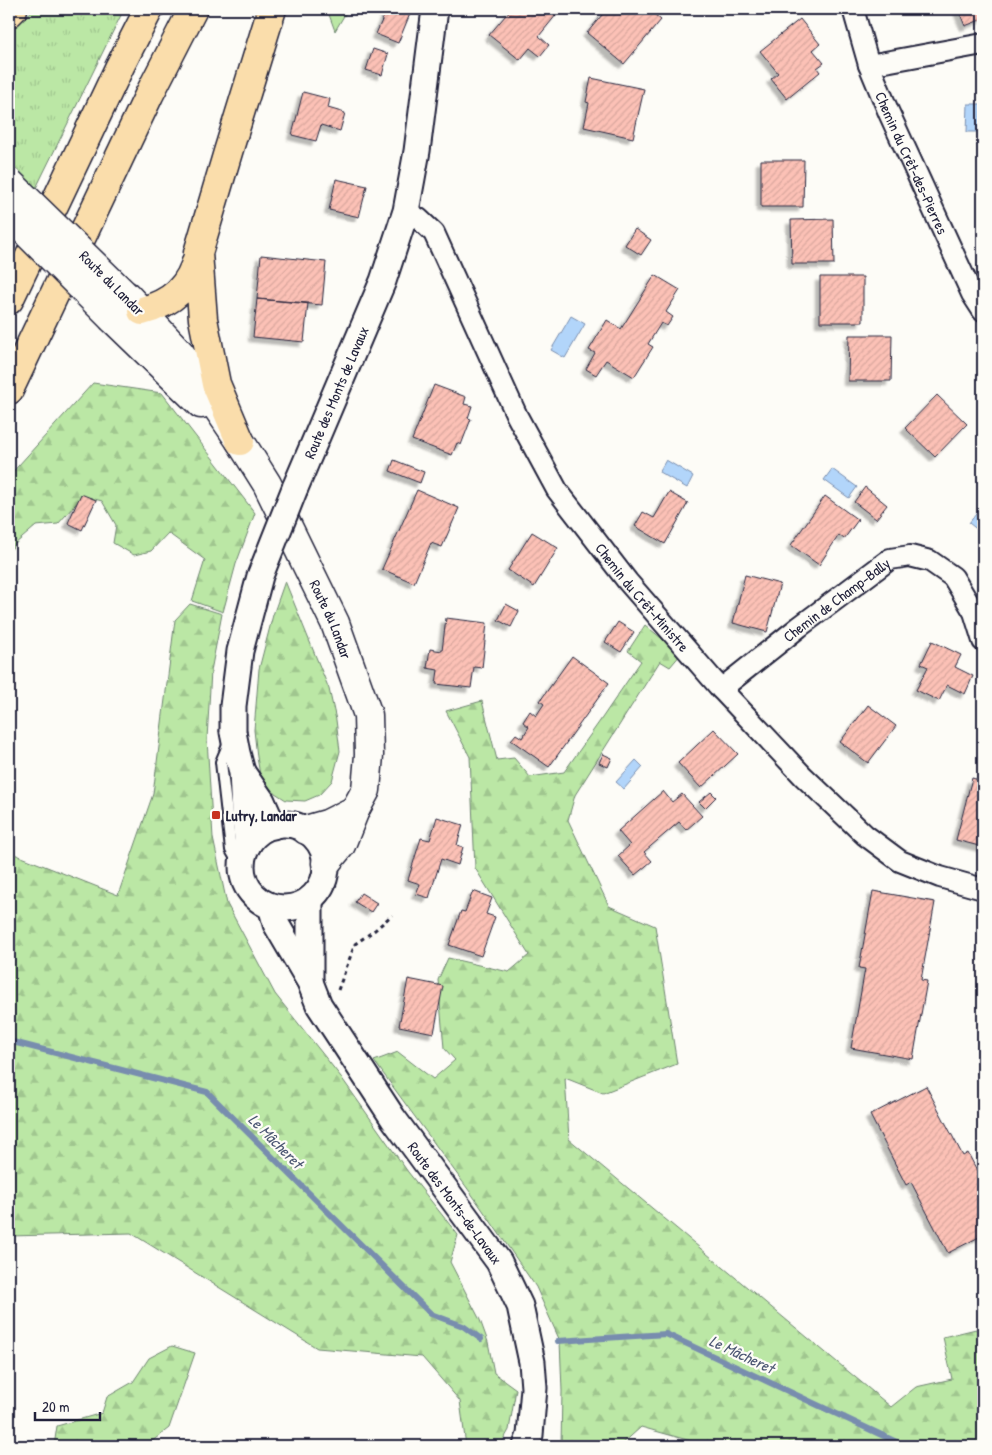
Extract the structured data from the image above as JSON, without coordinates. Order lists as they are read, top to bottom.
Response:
{
  "streets": {
    "main road": ["Route du Landar"],
    "street": [
      "Chemin du Crêt-des-Pierres",
      "Route des Monts de Lavaux",
      "Chemin du Crêt-Ministre",
      "Chemin de Champ-Bally",
      "Route des Monts-de-Lavaux"
    ]
  },
  "crossings": [
    ["Route du Landar", "Route des Monts de Lavaux"],
    ["Route des Monts de Lavaux", "Chemin du Crêt-Ministre"],
    ["Chemin du Crêt-Ministre", "Chemin de Champ-Bally"]
  ],
  "water": ["Le Mâcheret"],
  "places": {
    "transit": ["Lutry, Landar"]
  },
  "scale_bar": "20 m"
}
